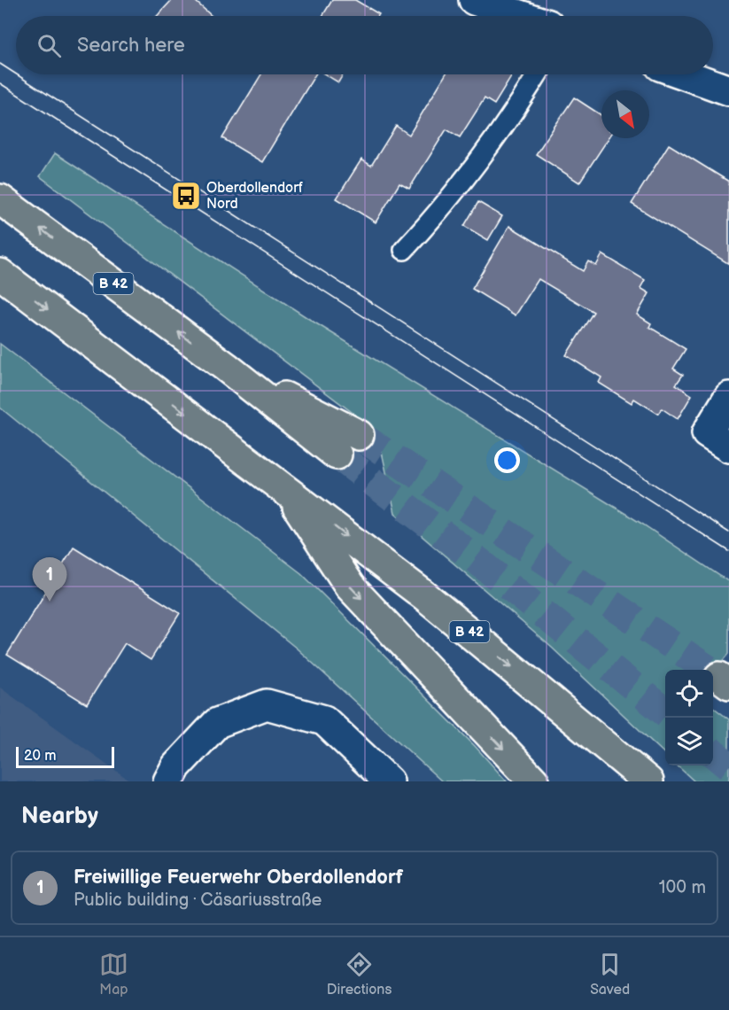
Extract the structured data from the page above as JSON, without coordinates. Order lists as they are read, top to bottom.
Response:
{
  "streets": {
    "highway": ["B 42"]
  },
  "places": {
    "bus stop": ["Oberdollendorf Nord"]
  },
  "scale_bar": "20 m",
  "north": "bottom right",
  "page": {
    "search": "Search here",
    "pins": "1",
    "scale": "20 m",
    "heading": "Nearby",
    "list": [
      {
        "mark": "1",
        "name": "Freiwillige Feuerwehr Oberdollendorf",
        "note": "Public building · Cäsariusstraße",
        "value": "100 m"
      }
    ],
    "nav": ["Map", "Directions", "Saved"]
  }
}
